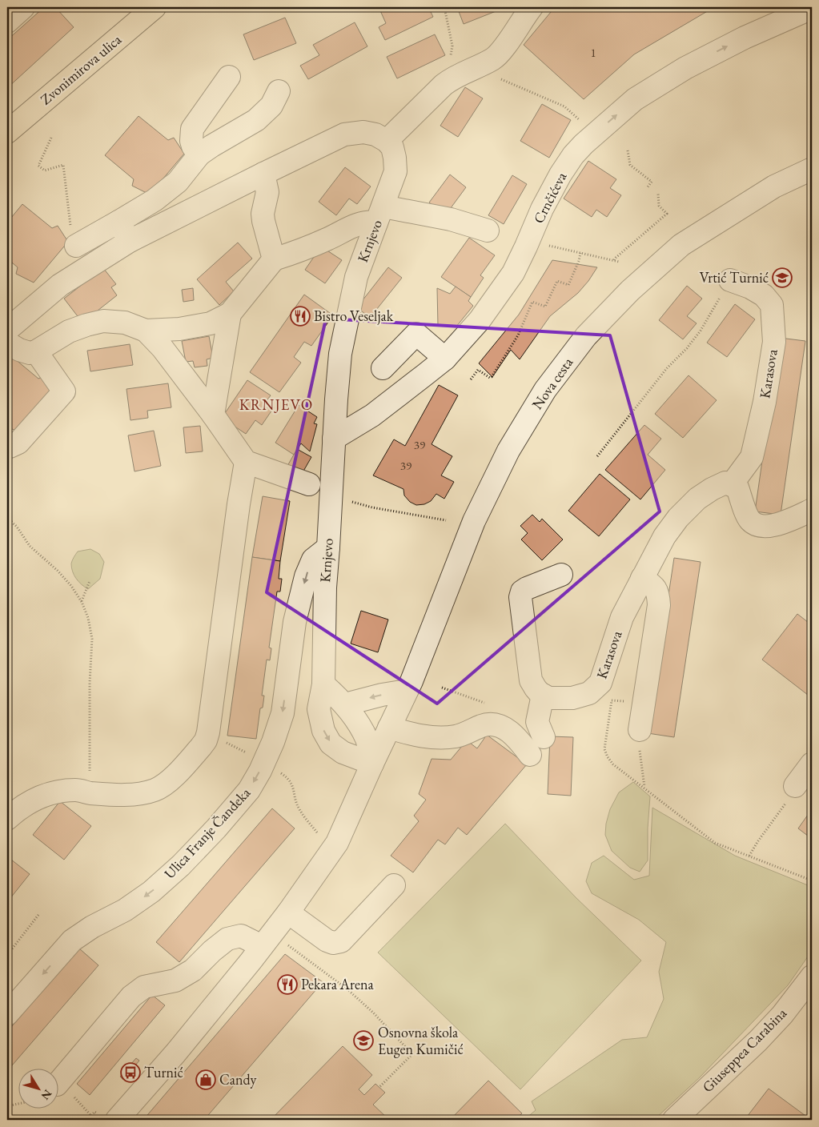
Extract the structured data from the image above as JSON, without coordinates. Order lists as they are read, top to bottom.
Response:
{
  "streets": {
    "main road": ["Zvonimirova ulica"],
    "street": [
      "Crnčićeva",
      "Krnjevo",
      "Karasova",
      "Nova cesta",
      "Ulica Franje Čandeka",
      "Giuseppea Carabina"
    ]
  },
  "crossings": [
    ["Crnčićeva", "Krnjevo"],
    ["Krnjevo", "Ulica Franje Čandeka"]
  ],
  "districts": ["KRNJEVO"],
  "places": {
    "school or university": ["Vrtić Turnić", "Osnovna škola Eugen Kumičić"],
    "restaurant": ["Bistro Veseljak", "Pekara Arena"],
    "bus stop": ["Turnić"],
    "shop": ["Candy"]
  },
  "house_numbers": ["1", "39", "39"],
  "north": "bottom right"
}
